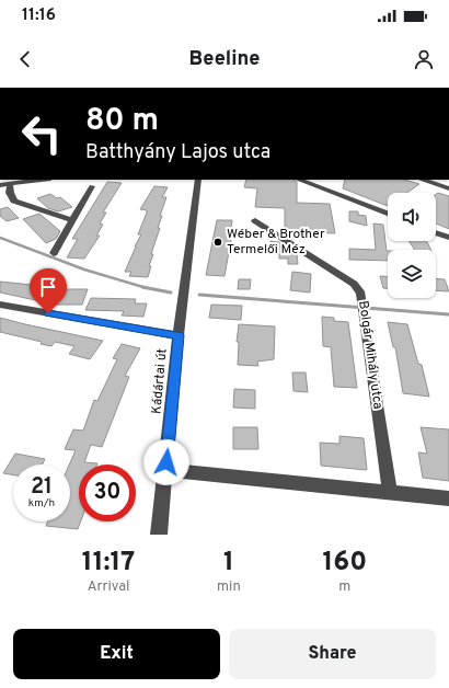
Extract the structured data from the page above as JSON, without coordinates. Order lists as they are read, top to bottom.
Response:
{
  "streets": {
    "street": ["Bolgár Mihály utca", "Kádártai út"]
  },
  "places": ["Wéber & Brother Termelői Méz"],
  "page": {
    "status": "11:16",
    "header": "Beeline",
    "turn": ["80 m", "Batthyány Lajos utca"],
    "speed": "21 km/h",
    "limit": "30",
    "eta": [
      "11:17",
      "Arrival",
      "1",
      "min",
      "160",
      "m"
    ],
    "buttons": ["Exit", "Share"]
  }
}
